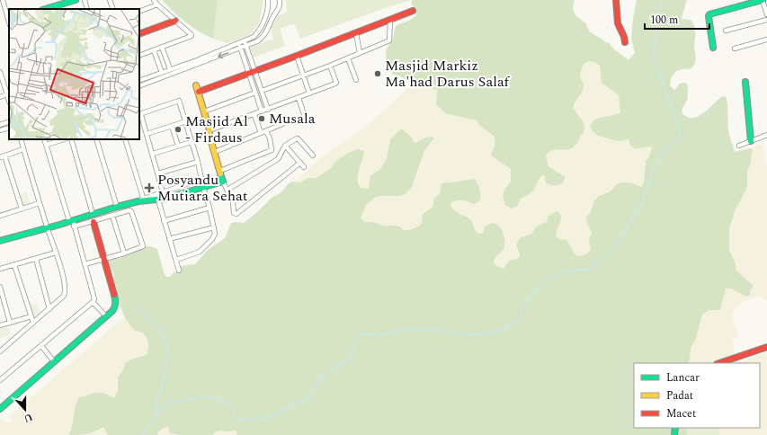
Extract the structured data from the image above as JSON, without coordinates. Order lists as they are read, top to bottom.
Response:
{
  "places": {
    "other": ["Masjid Markiz Ma'had Darus Salaf", "Musala", "Masjid Al - Firdaus"],
    "health": ["Posyandu Mutiara Sehat"]
  },
  "legend": ["Lancar", "Padat", "Macet"],
  "scale_bar": "100 m",
  "north": "bottom"
}
